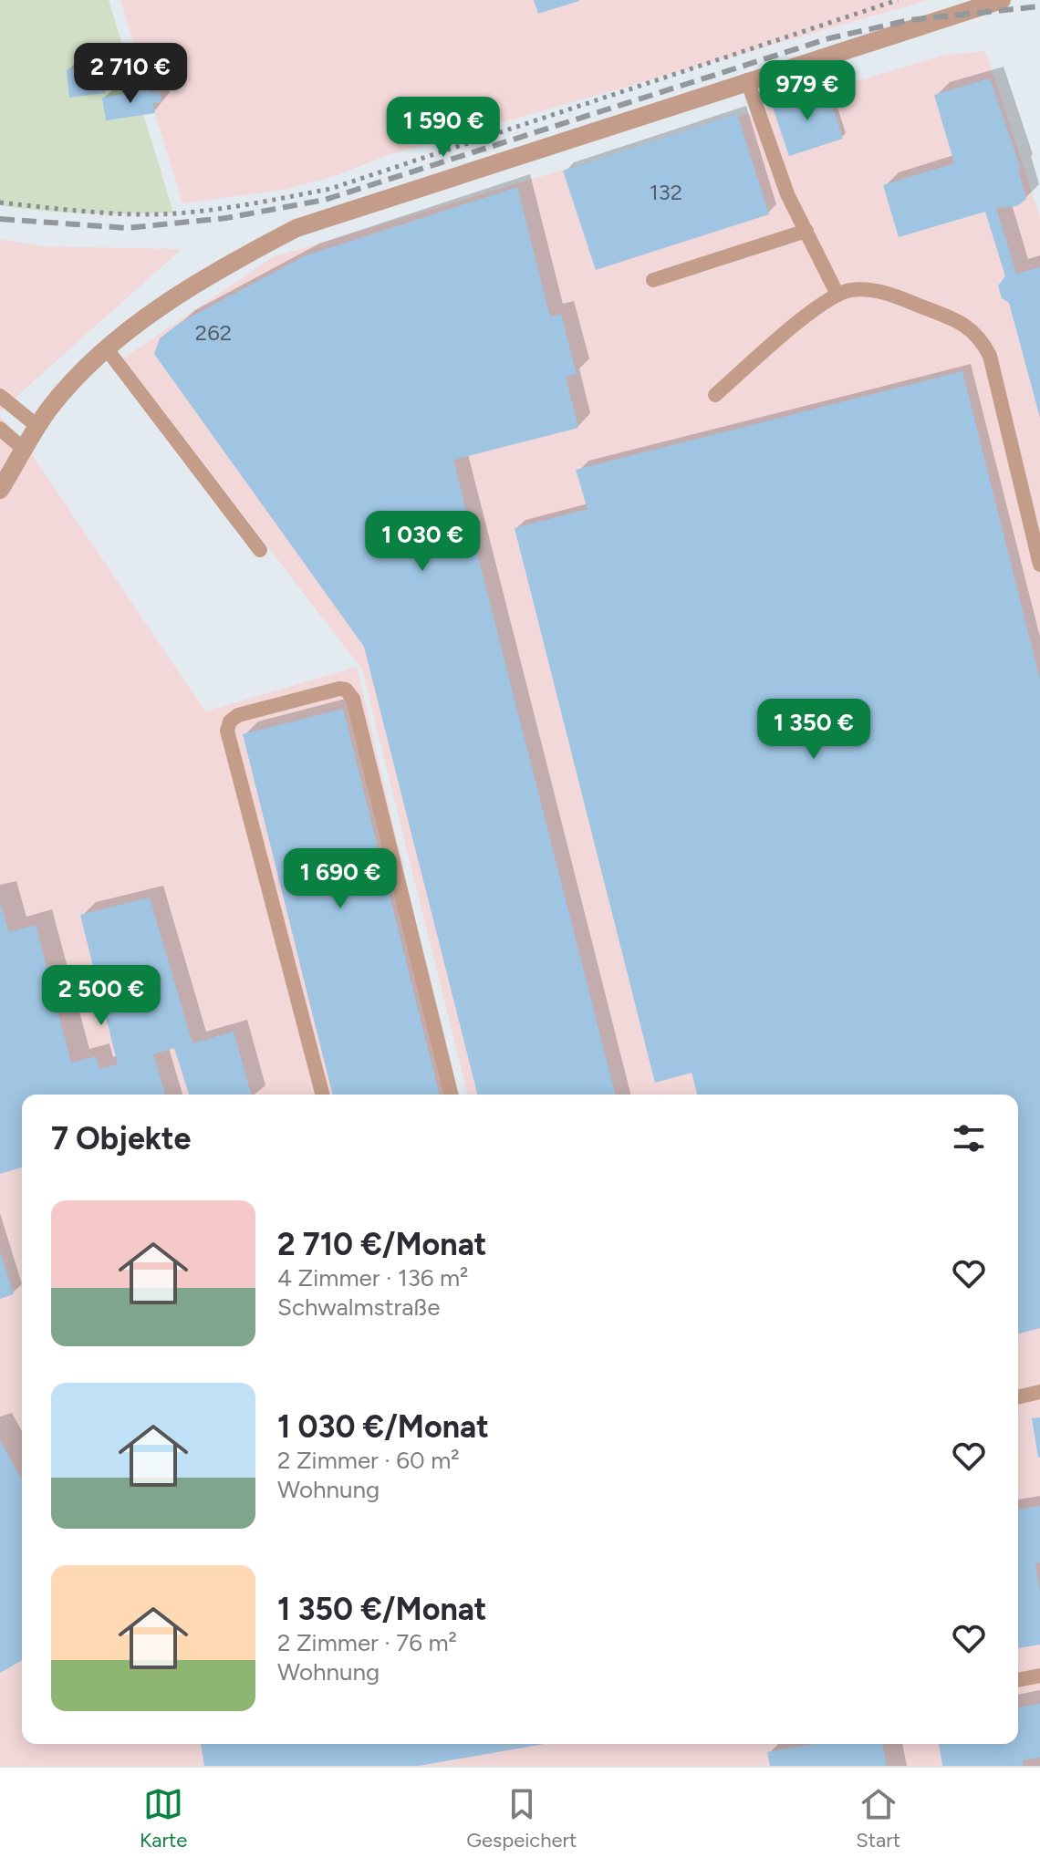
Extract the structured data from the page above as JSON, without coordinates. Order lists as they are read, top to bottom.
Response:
{
  "house_numbers": ["132", "262"],
  "page": {
    "price": [
      "2 710 €",
      "979 €",
      "1 590 €",
      "1 030 €",
      "1 350 €",
      "1 690 €",
      "2 500 €"
    ],
    "heading": "7 Objekte",
    "list": [
      {
        "name": "2 710 €/Monat",
        "note": "4 Zimmer · 136 m² · Schwalmstraße"
      },
      {
        "name": "1 030 €/Monat",
        "note": "2 Zimmer · 60 m² · Wohnung"
      },
      {
        "name": "1 350 €/Monat",
        "note": "2 Zimmer · 76 m² · Wohnung"
      }
    ],
    "tabs": ["Karte", "Gespeichert", "Start"]
  }
}
